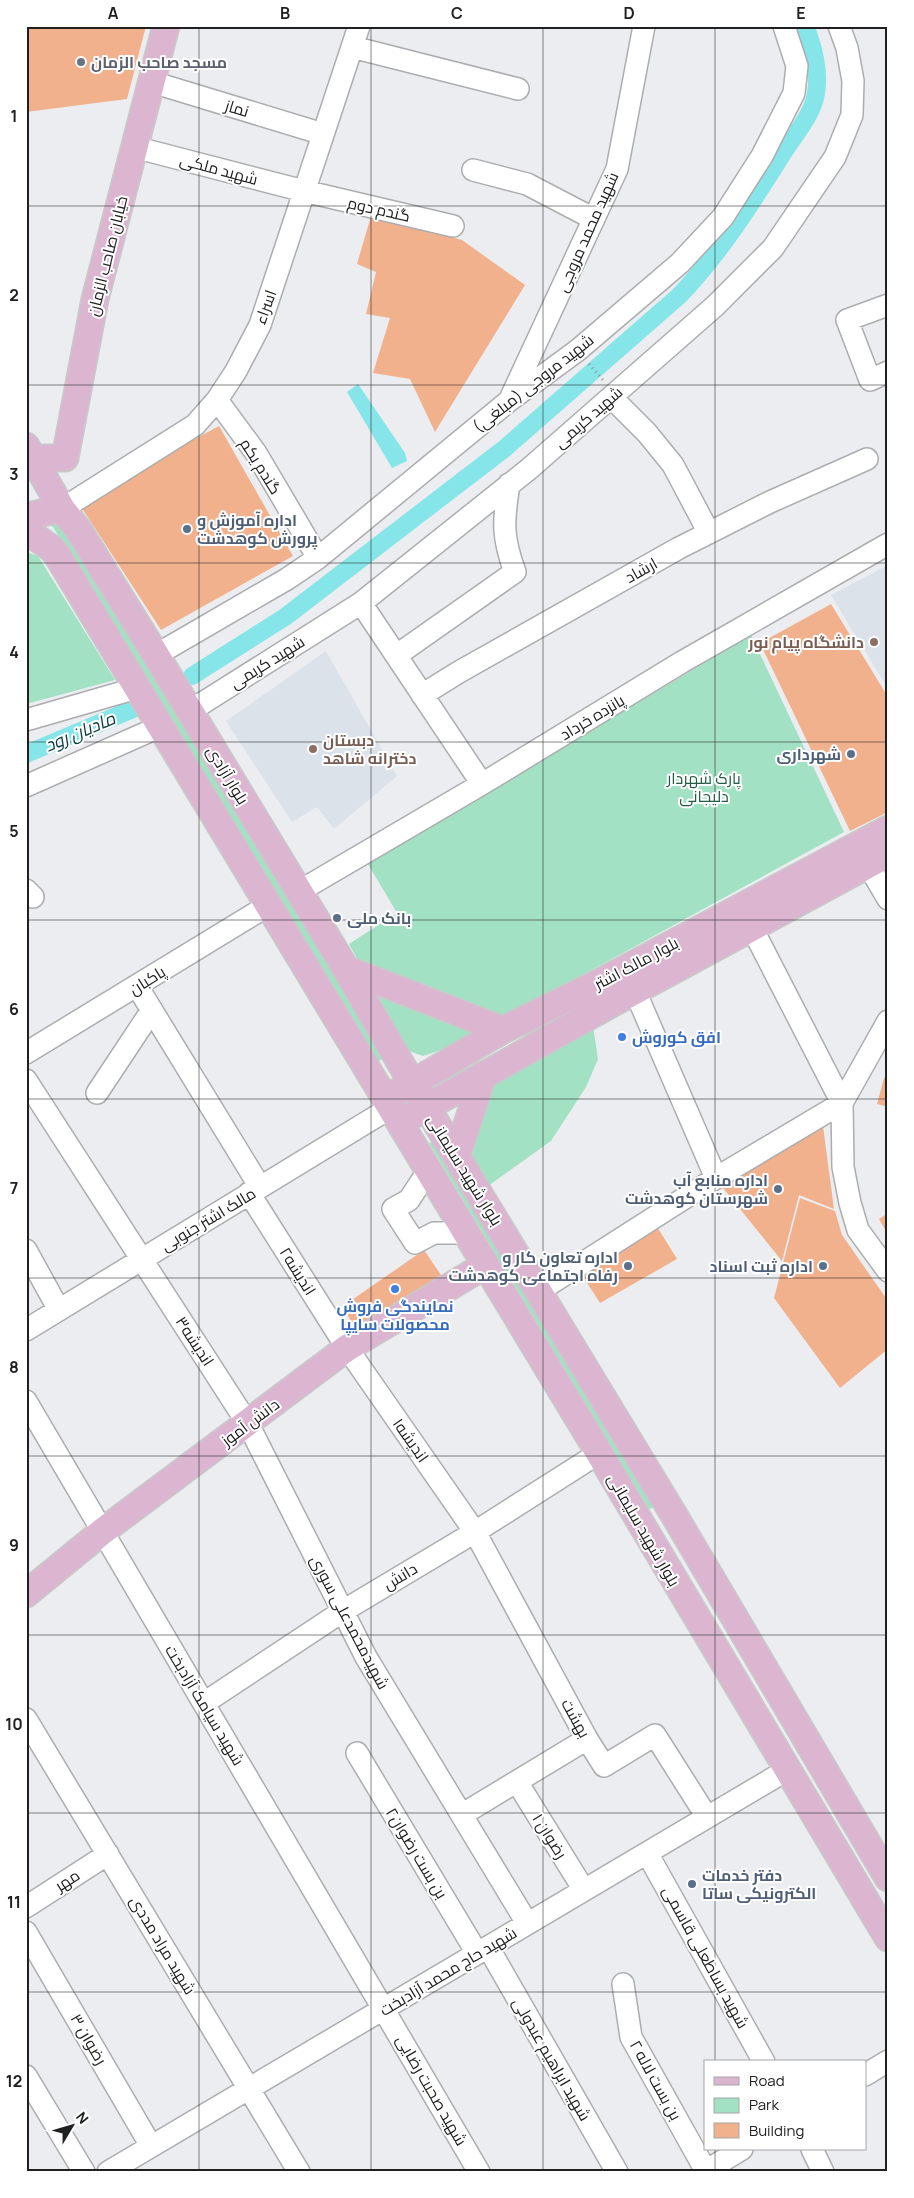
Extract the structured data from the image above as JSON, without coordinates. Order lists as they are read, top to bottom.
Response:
{
  "streets": {
    "main road": [
      "خیابان صاحب الزمان",
      "بلوار آزادی",
      "بلوار مالک اشتر",
      "بلوار شهید سلیمانی",
      "دانش آموز"
    ],
    "street": [
      "نماز",
      "شهید ملکی",
      "گندم دوم",
      "شهید محمد مروجی",
      "اسراء",
      "شهید مروجی (مبلغی)",
      "شهید کریمی",
      "گندم یکم",
      "ارشاد",
      "پانزده خرداد",
      "پاکبان",
      "مالک اشتر جنوبی",
      "اندیشه۲",
      "اندیشه۳",
      "اندیشه۱",
      "دانش",
      "شهیدمحمدعلی سوری",
      "شهید سیامک آزادبخت",
      "بهشت",
      "رضوان ۱",
      "بن بست رضوان۲",
      "مهر",
      "شهید مراد مددی",
      "شهید بساطعلی قاسمی",
      "شهید حاج محمد آزادبخت",
      "رضوان ۳",
      "شهید ابراهیم عبدولی",
      "بن بست لاله ۲",
      "شهید صحبت رضایی"
    ]
  },
  "crossings": [
    ["نماز", "خیابان صاحب الزمان"],
    ["نماز", "اسراء"],
    ["شهید ملکی", "گندم دوم"],
    ["شهید ملکی", "خیابان صاحب الزمان"],
    ["شهید ملکی", "اسراء"],
    ["گندم دوم", "اسراء"],
    ["شهید محمد مروجی", "شهید مروجی (مبلغی)"],
    ["خیابان صاحب الزمان", "بلوار آزادی"],
    ["اسراء", "گندم یکم"],
    ["اسراء", "بلوار آزادی"],
    ["شهید مروجی (مبلغی)", "گندم یکم"],
    ["شهید مروجی (مبلغی)", "بلوار آزادی"],
    ["شهید کریمی", "بلوار آزادی"],
    ["پانزده خرداد", "بلوار آزادی"],
    ["بلوار آزادی", "بلوار مالک اشتر"],
    ["بلوار آزادی", "بلوار شهید سلیمانی"],
    ["بلوار مالک اشتر", "بلوار شهید سلیمانی"],
    ["بلوار مالک اشتر", "مالک اشتر جنوبی"],
    ["پاکبان", "اندیشه۲"],
    ["بلوار شهید سلیمانی", "مالک اشتر جنوبی"],
    ["بلوار شهید سلیمانی", "دانش آموز"],
    ["بلوار شهید سلیمانی", "دانش"],
    ["بلوار شهید سلیمانی", "شهید حاج محمد آزادبخت"],
    ["مالک اشتر جنوبی", "اندیشه۲"],
    ["مالک اشتر جنوبی", "اندیشه۳"],
    ["اندیشه۲", "دانش آموز"],
    ["اندیشه۲", "اندیشه۱"],
    ["اندیشه۳", "دانش آموز"],
    ["اندیشه۳", "شهیدمحمدعلی سوری"],
    ["دانش آموز", "اندیشه۱"],
    ["دانش آموز", "شهیدمحمدعلی سوری"],
    ["دانش آموز", "شهید سیامک آزادبخت"],
    ["اندیشه۱", "دانش"],
    ["اندیشه۱", "بهشت"],
    ["دانش", "شهیدمحمدعلی سوری"],
    ["دانش", "شهید سیامک آزادبخت"],
    ["دانش", "بهشت"],
    ["شهیدمحمدعلی سوری", "شهید حاج محمد آزادبخت"],
    ["شهید سیامک آزادبخت", "شهید حاج محمد آزادبخت"],
    ["شهید سیامک آزادبخت", "شهید صحبت رضایی"],
    ["بهشت", "شهید حاج محمد آزادبخت"],
    ["رضوان ۱", "شهید حاج محمد آزادبخت"],
    ["بن بست رضوان۲", "شهید حاج محمد آزادبخت"],
    ["بن بست رضوان۲", "شهید ابراهیم عبدولی"],
    ["مهر", "شهید مراد مددی"],
    ["شهید مراد مددی", "شهید حاج محمد آزادبخت"],
    ["شهید بساطعلی قاسمی", "شهید حاج محمد آزادبخت"],
    ["شهید حاج محمد آزادبخت", "رضوان ۳"],
    ["شهید حاج محمد آزادبخت", "شهید ابراهیم عبدولی"],
    ["شهید حاج محمد آزادبخت", "شهید صحبت رضایی"]
  ],
  "water": ["مادیان رود"],
  "parks": ["پارک شهردار دلیجانی"],
  "places": [
    "مسجد صاحب الزمان",
    "اداره آموزش و پرورش کوهدشت",
    "دانشگاه پیام نور",
    "دبستان دخترانه شاهد",
    "شهرداری",
    "بانک ملی",
    "افق کوروش",
    "اداره منابع آب شهرستان کوهدشت",
    "اداره تعاون کار و رفاه اجتماعی کوهدشت",
    "اداره ثبت اسناد",
    "نمایندگی فروش محصولات سایپا",
    "دفتر خدمات الکترونیکی ساتا"
  ],
  "legend": ["Road", "Park", "Building"],
  "north": "top right",
  "grid": {
    "columns": [
      "A",
      "B",
      "C",
      "D",
      "E"
    ],
    "rows": [
      "1",
      "2",
      "3",
      "4",
      "5",
      "6",
      "7",
      "8",
      "9",
      "10",
      "11",
      "12"
    ]
  }
}
